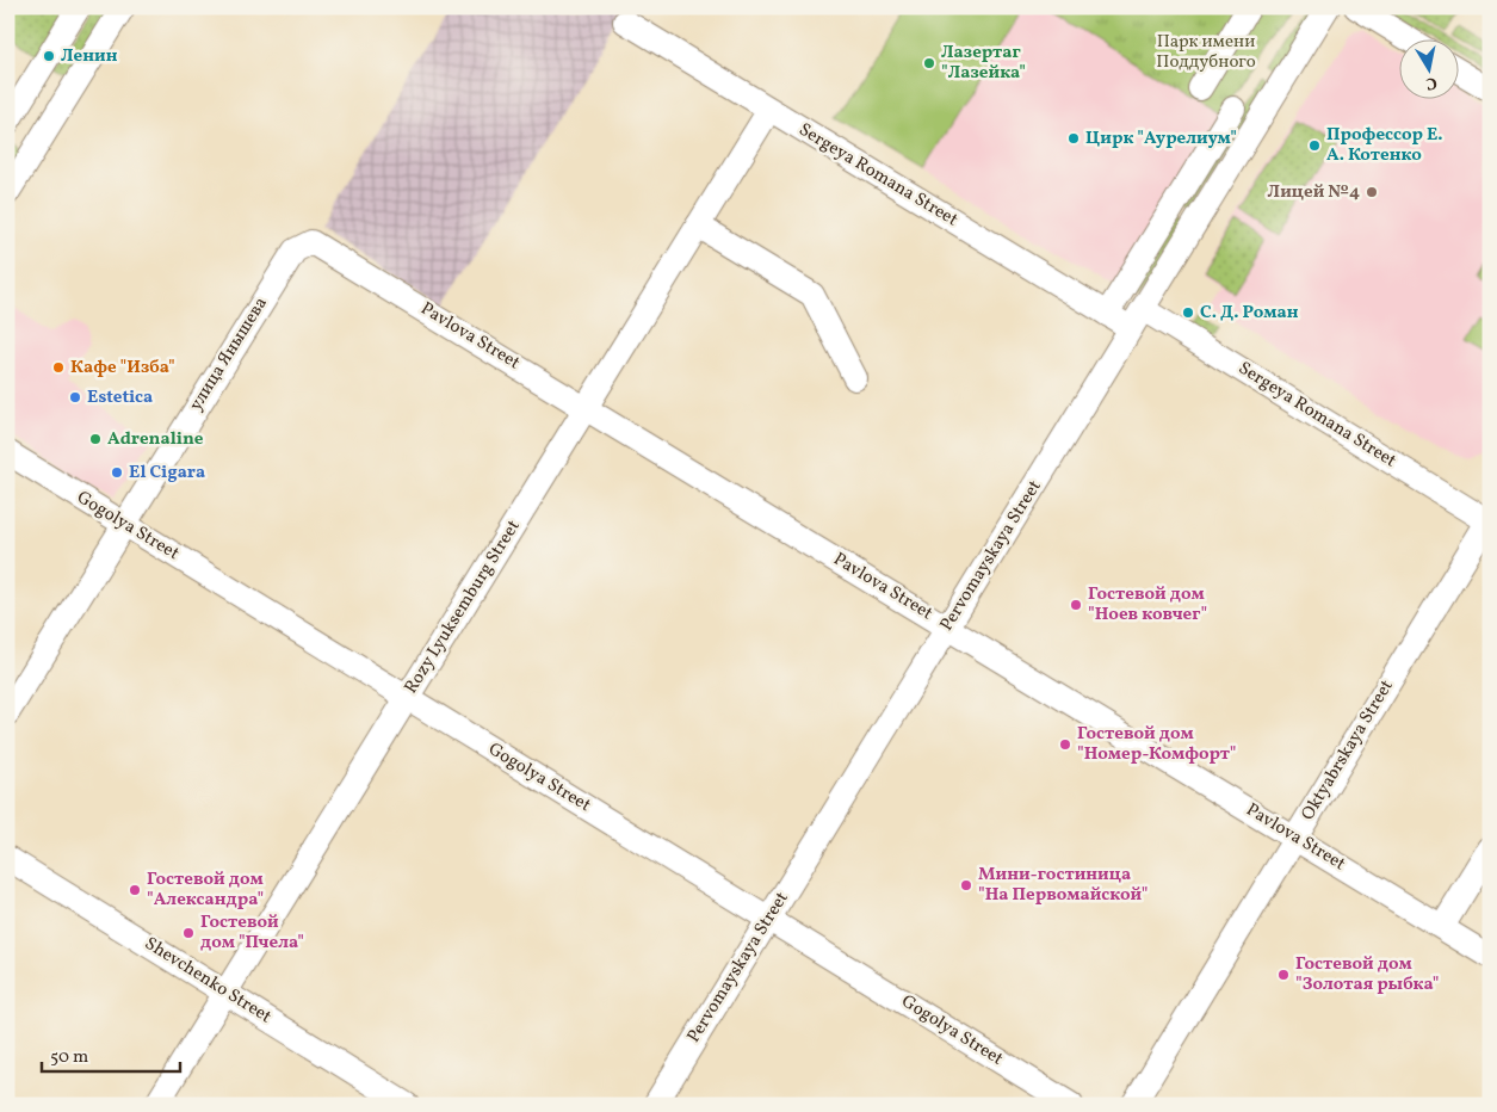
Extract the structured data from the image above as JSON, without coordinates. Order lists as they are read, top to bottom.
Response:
{
  "streets": {
    "street": [
      "Sergeya Romana Street",
      "Pavlova Street",
      "улица Янышева",
      "Gogolya Street",
      "Pervomayskaya Street",
      "Rozy Lyuksemburg Street",
      "Oktyabrskaya Street",
      "Shevchenko Street"
    ]
  },
  "crossings": [
    ["Sergeya Romana Street", "Pervomayskaya Street"],
    ["Sergeya Romana Street", "Rozy Lyuksemburg Street"],
    ["Sergeya Romana Street", "Oktyabrskaya Street"],
    ["Pavlova Street", "улица Янышева"],
    ["Pavlova Street", "Pervomayskaya Street"],
    ["Pavlova Street", "Rozy Lyuksemburg Street"],
    ["Pavlova Street", "Oktyabrskaya Street"],
    ["улица Янышева", "Gogolya Street"],
    ["Gogolya Street", "Pervomayskaya Street"],
    ["Gogolya Street", "Rozy Lyuksemburg Street"],
    ["Rozy Lyuksemburg Street", "Shevchenko Street"]
  ],
  "parks": ["Парк имени Поддубного"],
  "places": [
    "Ленин",
    "Лазертаг \"Лазейка\"",
    "Цирк \"Аурелиум\"",
    "Профессор Е. А. Котенко",
    "Лицей №4",
    "С. Д. Роман",
    "Кафе \"Изба\"",
    "Estetica",
    "Аdrenaline",
    "El Cigara",
    "Гостевой дом \"Ноев ковчег\"",
    "Гостевой дом \"Номер-Комфорт\"",
    "Мини-гостиница \"На Первомайской\"",
    "Гостевой дом \"Александра\"",
    "Гостевой дом \"Пчела\"",
    "Гостевой дом \"Золотая рыбка\""
  ],
  "scale_bar": "50 m",
  "north": "bottom"
}
